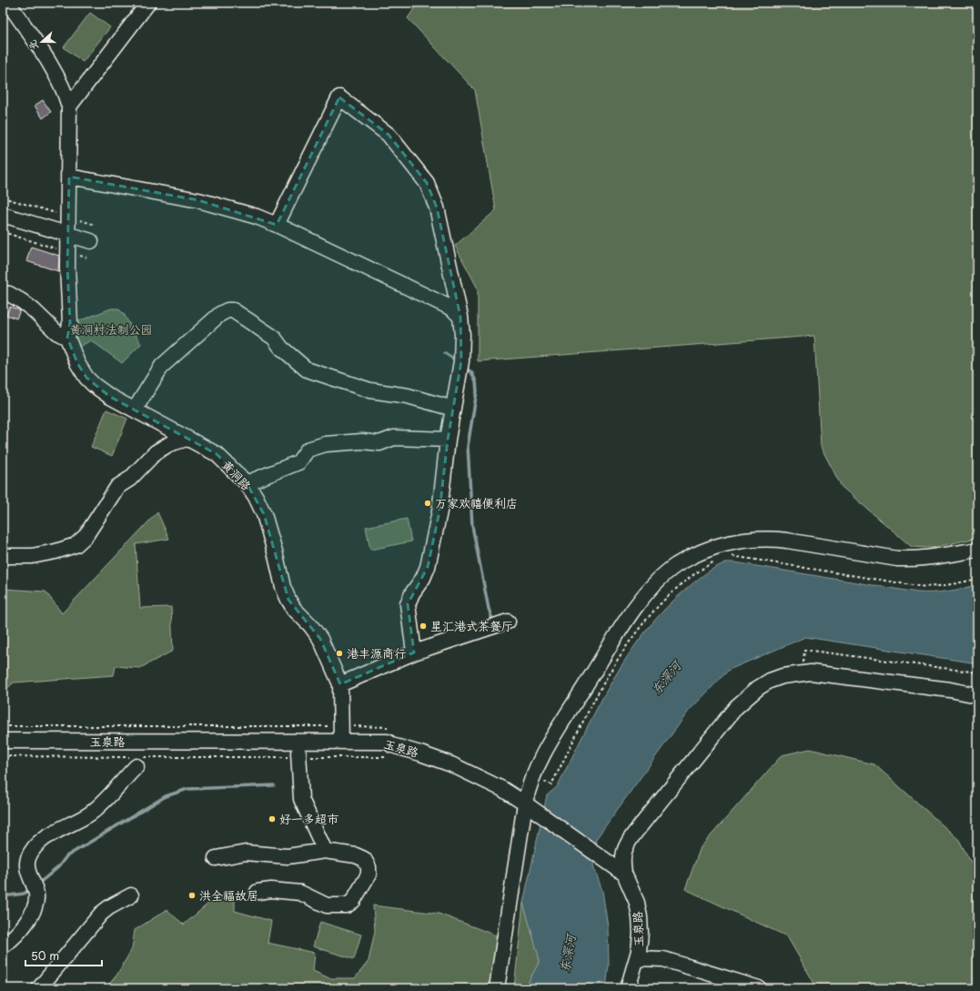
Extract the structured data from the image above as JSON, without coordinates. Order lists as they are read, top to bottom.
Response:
{
  "streets": {
    "street": ["黄洞路", "玉泉路"]
  },
  "crossings": [
    ["黄洞路", "玉泉路"]
  ],
  "water": ["东深河"],
  "parks": ["黄洞村法制公园"],
  "places": [
    "万家欢禧便利店",
    "星汇港式茶餐厅",
    "港丰源商行",
    "好一多超市",
    "洪全福故居"
  ],
  "scale_bar": "50 m",
  "north": "left"
}
